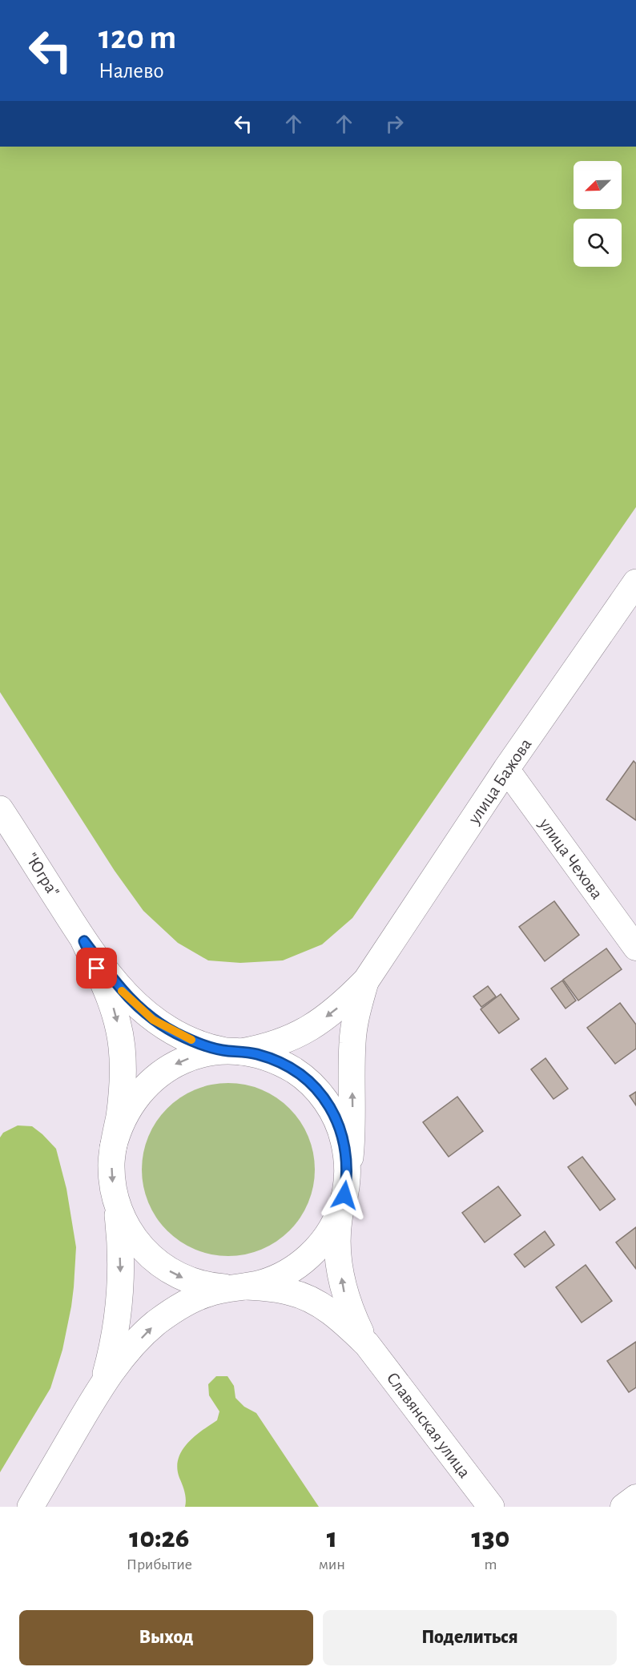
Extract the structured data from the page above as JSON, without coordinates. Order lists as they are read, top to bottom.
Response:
{
  "streets": {
    "main road": ["улица Бажова", "\"Югра\"", "Славянская улица"],
    "street": ["улица Чехова"]
  },
  "crossings": [
    ["улица Бажова", "улица Чехова"]
  ],
  "north": "bottom left",
  "page": {
    "turn": ["120 m", "Налево"],
    "eta": [
      "10:26",
      "Прибытие",
      "1",
      "мин",
      "130",
      "m"
    ],
    "buttons": ["Выход", "Поделиться"]
  }
}
